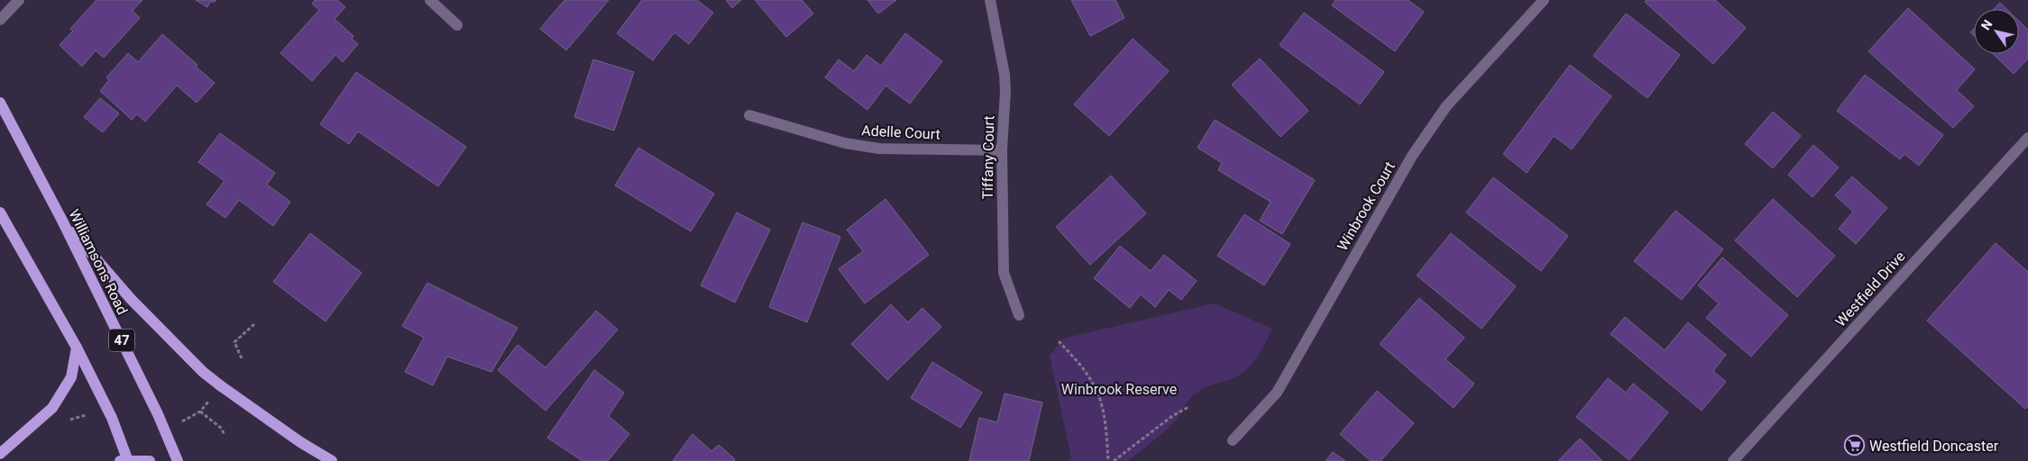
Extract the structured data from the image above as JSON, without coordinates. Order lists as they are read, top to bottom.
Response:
{
  "streets": {
    "main road": ["Williamsons Road", "47"],
    "street": [
      "Adelle Court",
      "Tiffany Court",
      "Winbrook Court",
      "Westfield Drive"
    ]
  },
  "crossings": [
    ["Adelle Court", "Tiffany Court"]
  ],
  "parks": ["Winbrook Reserve"],
  "places": {
    "supermarket": ["Westfield Doncaster"]
  },
  "north": "top left"
}
